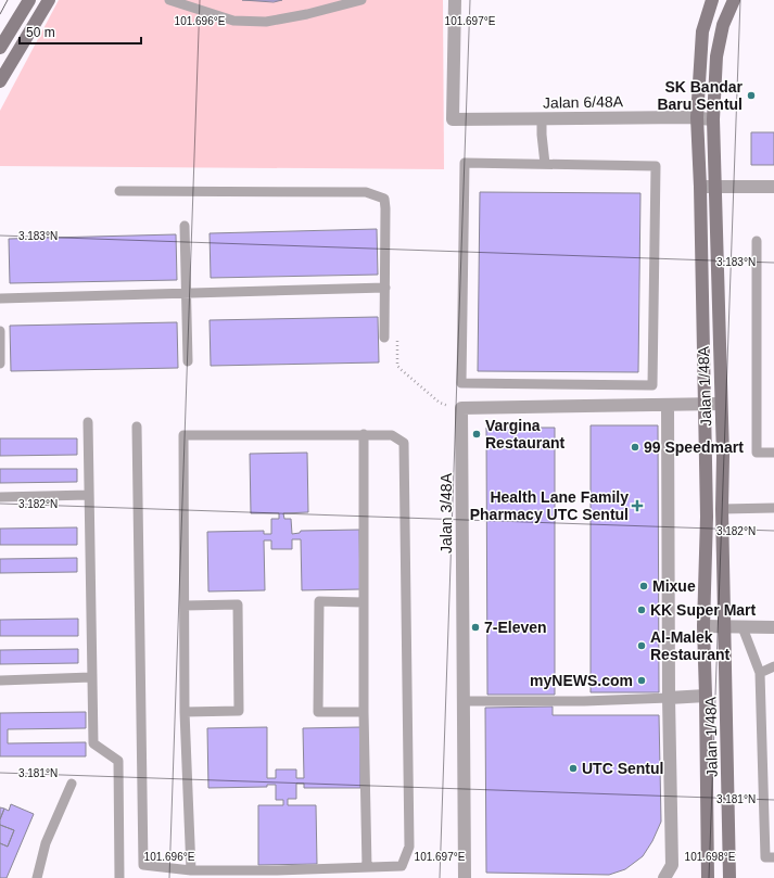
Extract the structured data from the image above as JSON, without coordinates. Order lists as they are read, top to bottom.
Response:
{
  "streets": {
    "main road": ["Jalan 1/48A"],
    "street": ["Jalan 6/48A", "Jalan 3/48A"]
  },
  "crossings": [
    ["Jalan 6/48A", "Jalan 1/48A"]
  ],
  "places": {
    "other": [
      "SK Bandar Baru Sentul",
      "Vargina Restaurant",
      "99 Speedmart",
      "Mixue",
      "KK Super Mart",
      "7-Eleven",
      "Al-Malek Restaurant",
      "myNEWS.com",
      "UTC Sentul"
    ],
    "health": ["Health Lane Family Pharmacy UTC Sentul"]
  },
  "scale_bar": "50 m",
  "coordinates": [
    "101.696°E",
    "101.697°E",
    "3.183°N",
    "3.182°N",
    "3.181°N",
    "101.698°E"
  ]
}
